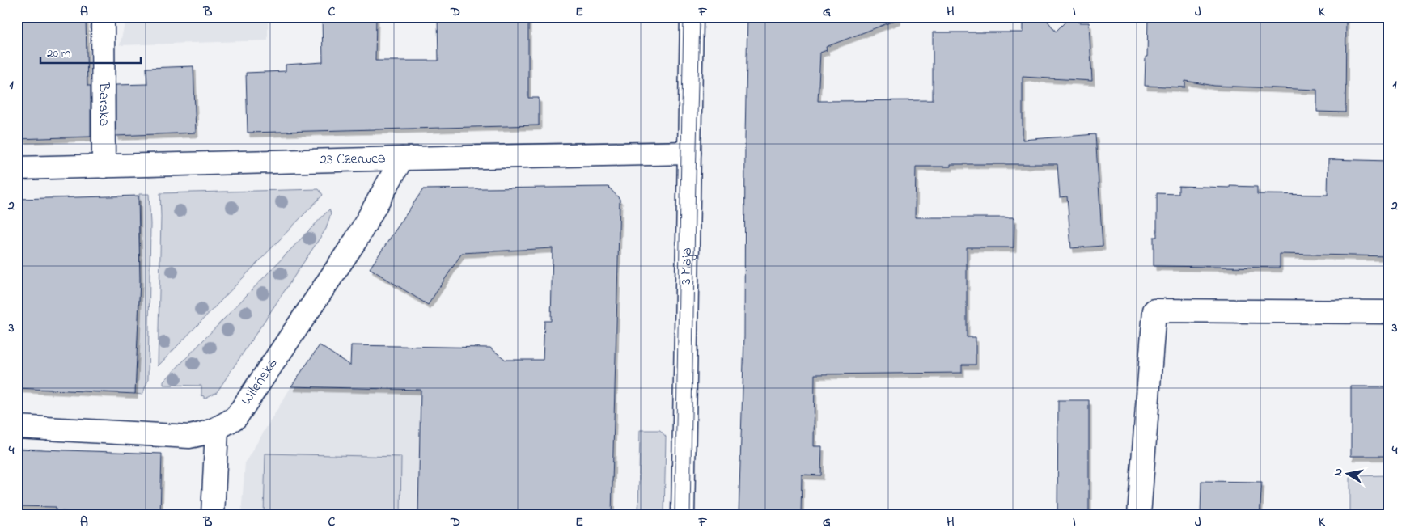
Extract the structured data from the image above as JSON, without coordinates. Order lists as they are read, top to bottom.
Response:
{
  "streets": {
    "street": [
      "Barska",
      "23 Czerwca",
      "3 Maja",
      "Wileńska"
    ]
  },
  "crossings": [
    ["Barska", "23 Czerwca"],
    ["23 Czerwca", "3 Maja"],
    ["23 Czerwca", "Wileńska"]
  ],
  "scale_bar": "20 m",
  "north": "left",
  "grid": {
    "columns": [
      "A",
      "B",
      "C",
      "D",
      "E",
      "F",
      "G",
      "H",
      "I",
      "J",
      "K"
    ],
    "rows": [
      "1",
      "2",
      "3",
      "4"
    ]
  }
}
